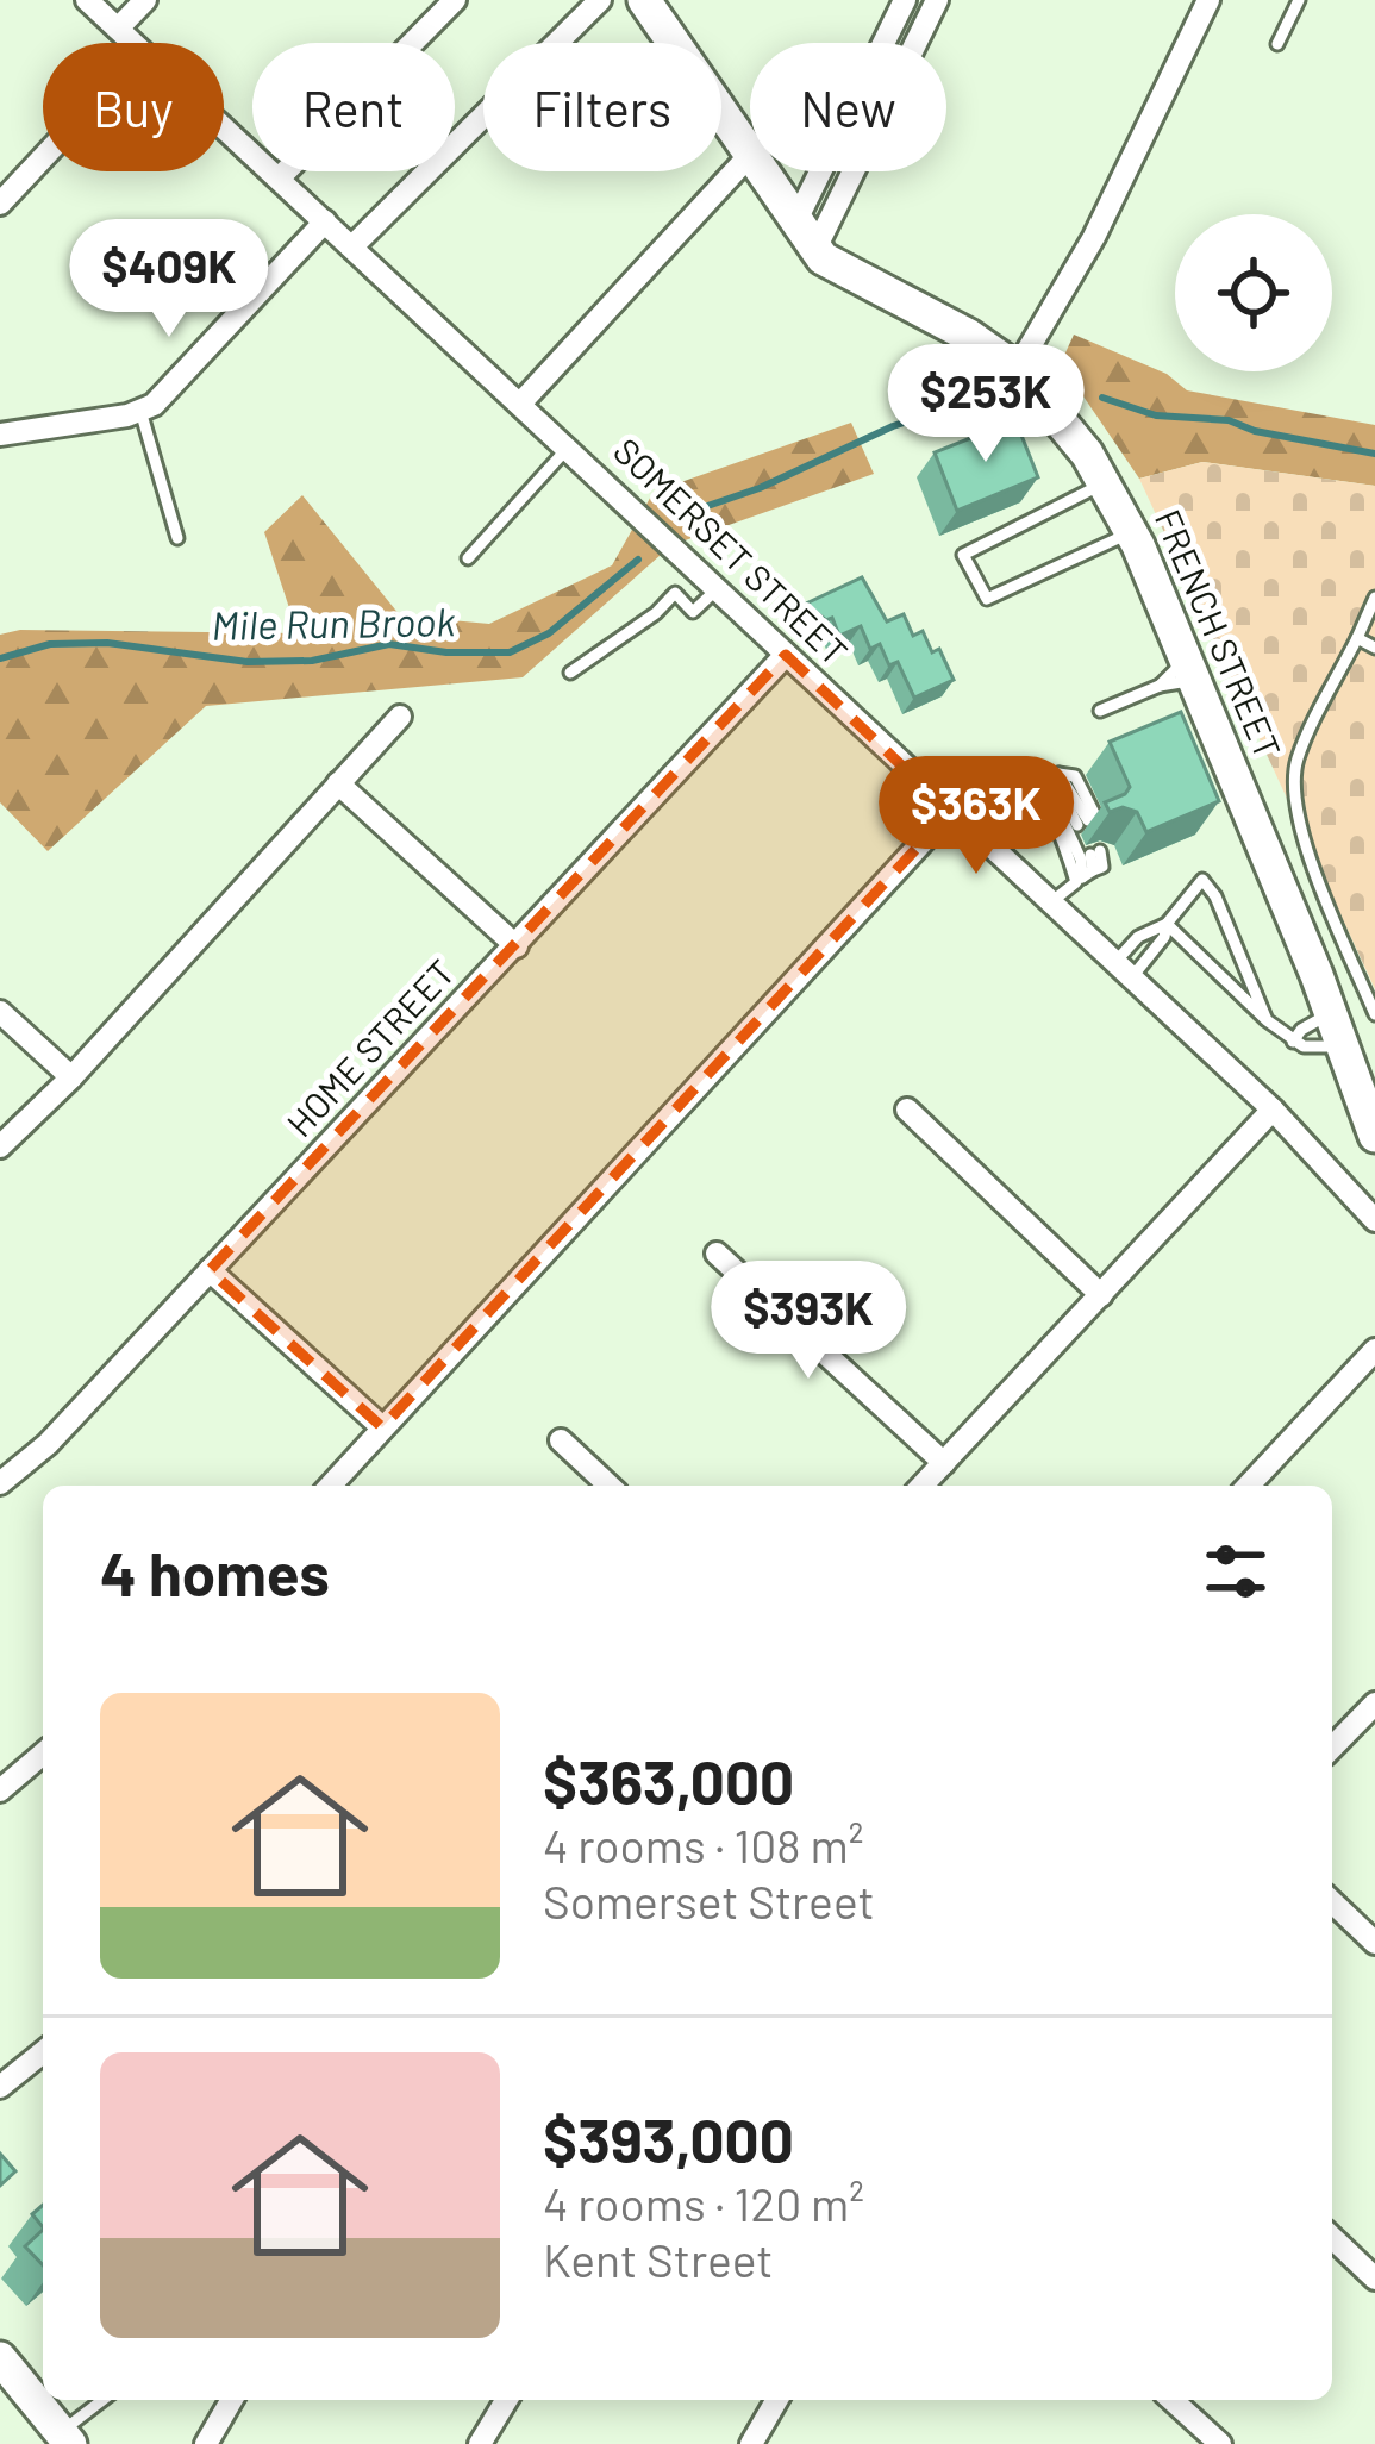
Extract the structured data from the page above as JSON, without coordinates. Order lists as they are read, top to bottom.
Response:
{
  "streets": {
    "main road": ["FRENCH STREET"],
    "street": ["SOMERSET STREET", "HOME STREET"]
  },
  "crossings": [
    ["SOMERSET STREET", "HOME STREET"]
  ],
  "water": ["Mile Run Brook"],
  "page": {
    "chip": [
      "Buy",
      "Rent",
      "Filters",
      "New"
    ],
    "price": [
      "$409K",
      "$253K",
      "$363K",
      "$393K"
    ],
    "heading": "4 homes",
    "list": [
      {
        "name": "$363,000",
        "note": "4 rooms · 108 m² · Somerset Street"
      },
      {
        "name": "$393,000",
        "note": "4 rooms · 120 m² · Kent Street"
      }
    ]
  }
}
